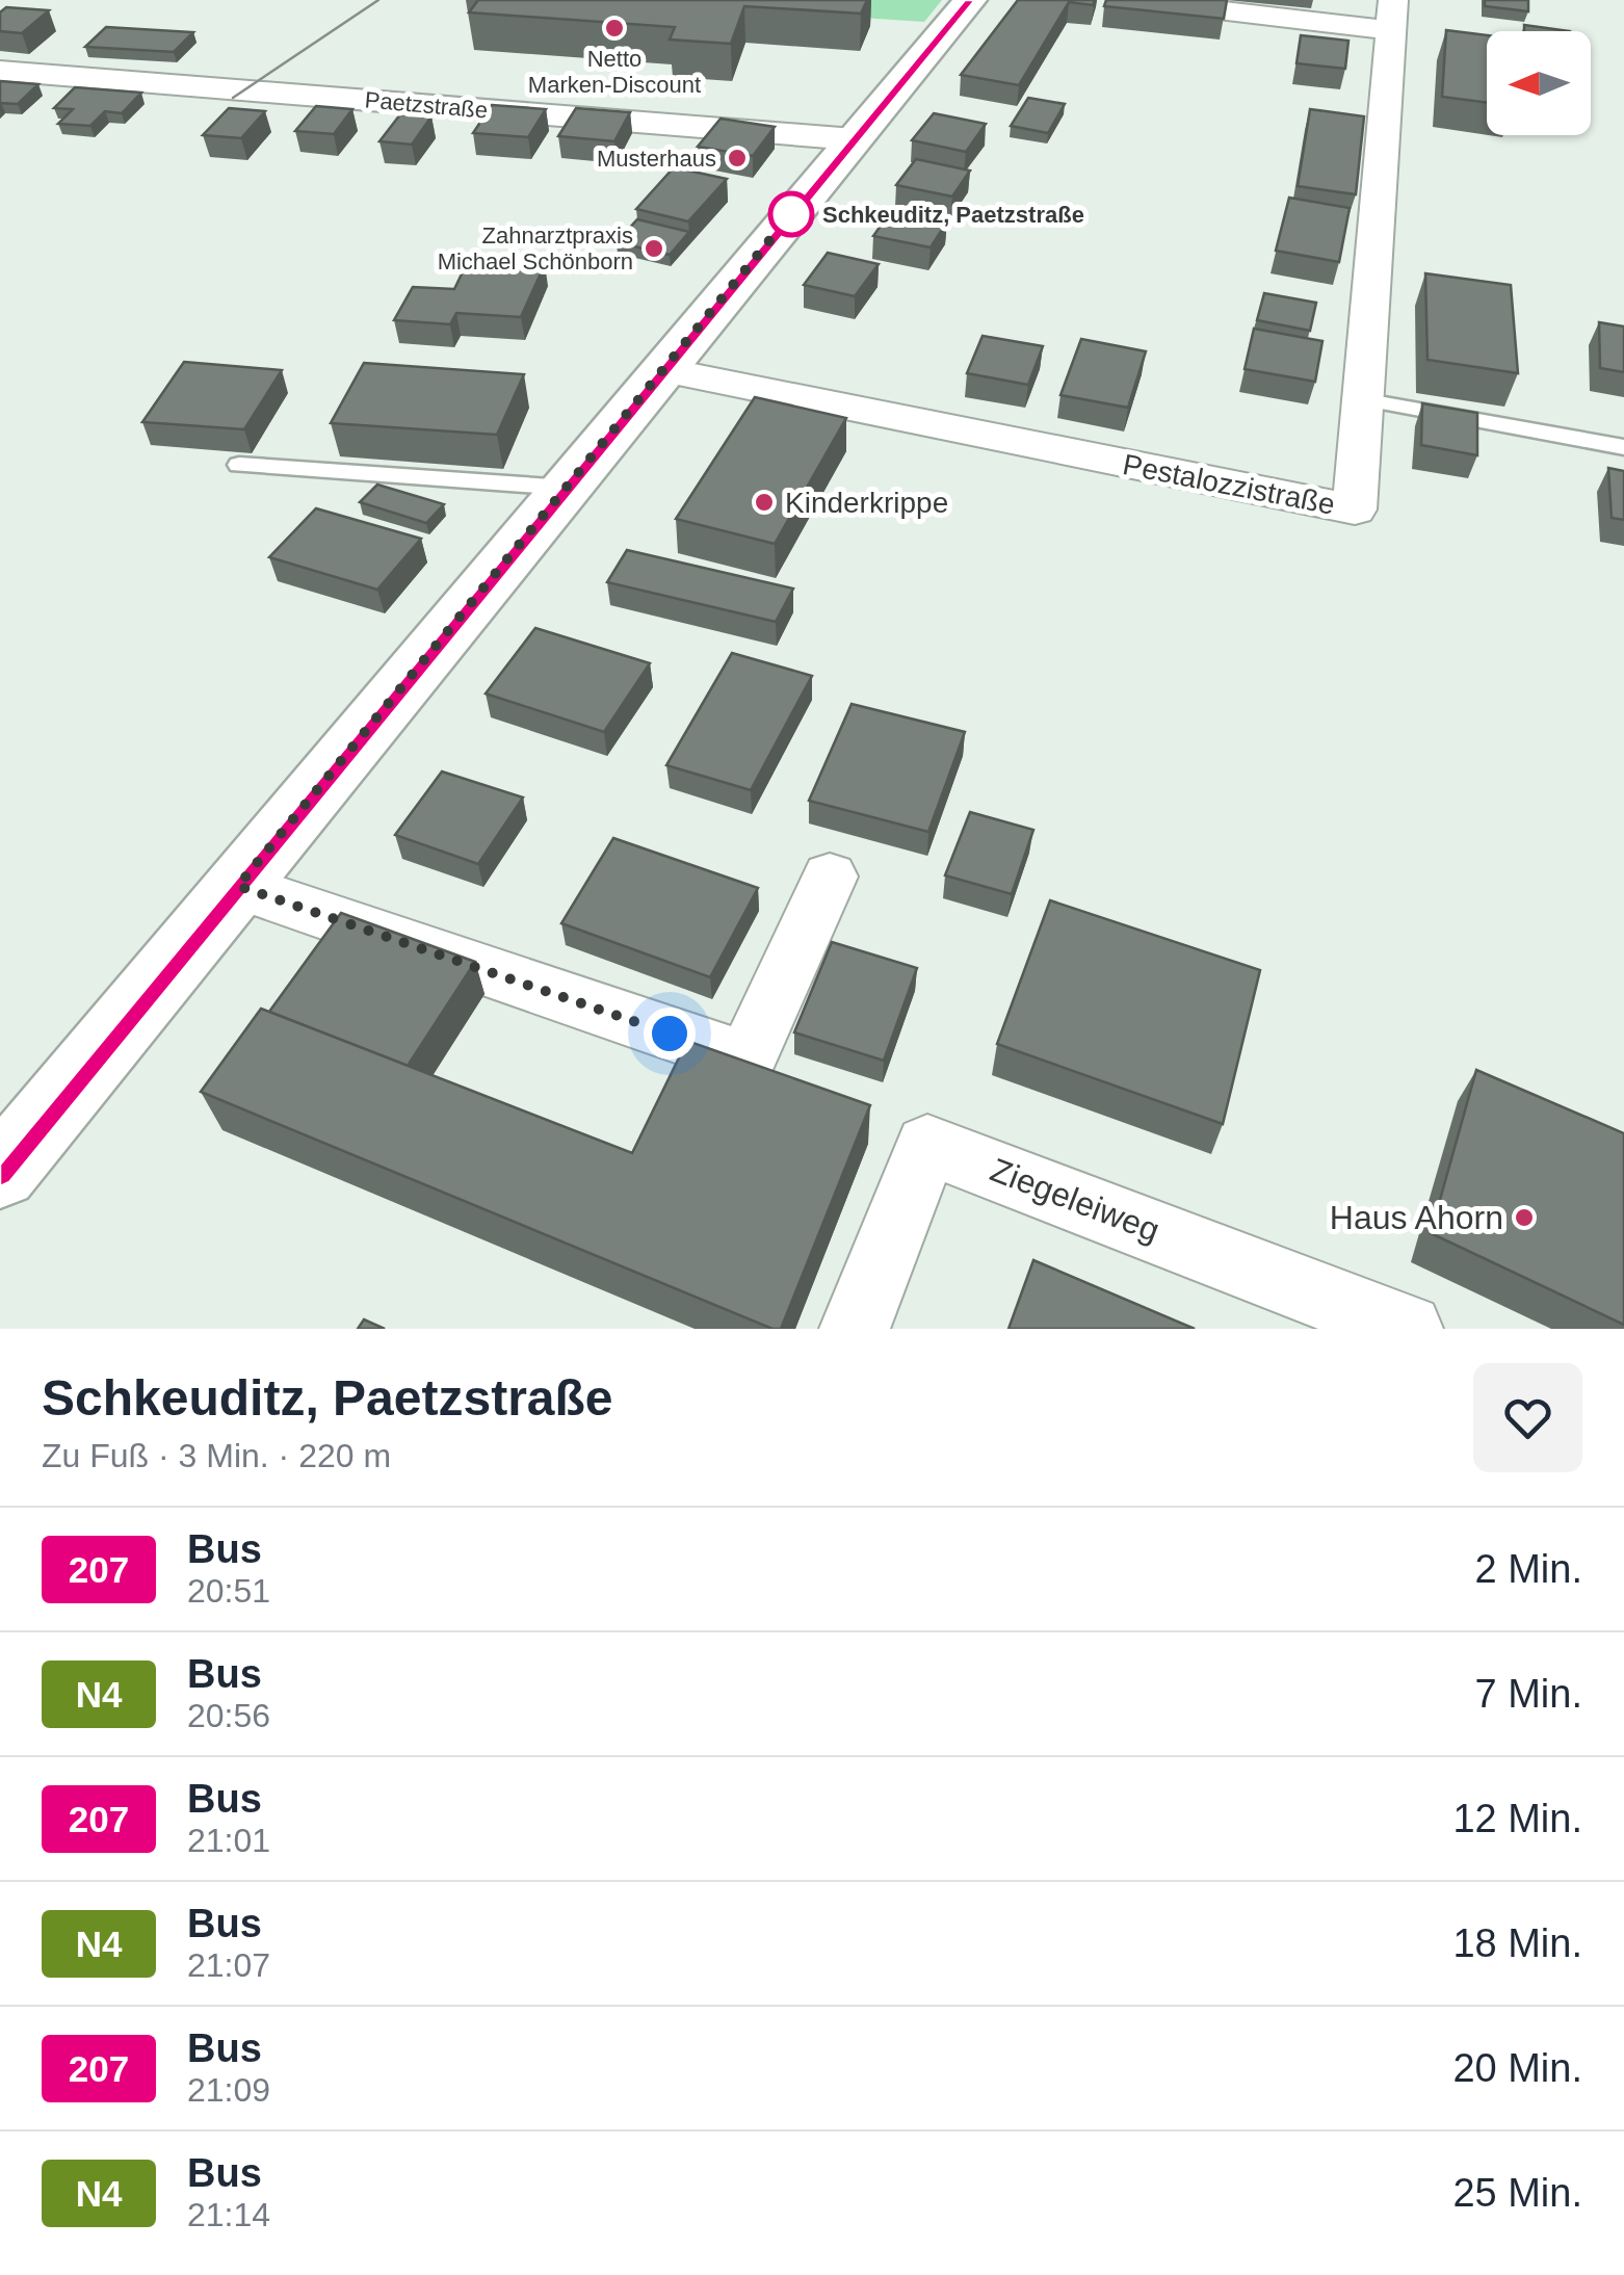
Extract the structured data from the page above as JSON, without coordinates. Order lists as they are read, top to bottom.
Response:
{
  "streets": {
    "street": ["Paetzstraße", "Pestalozzistraße", "Ziegeleiweg"]
  },
  "places": [
    "Netto Marken-Discount",
    "Musterhaus",
    "Schkeuditz, Paetzstraße",
    "Zahnarztpraxis Michael Schönborn",
    "Kinderkrippe",
    "Haus Ahorn"
  ],
  "lines": ["bus line 207"],
  "north": "left",
  "page": {
    "heading": ["Schkeuditz, Paetzstraße", "Zu Fuß · 3 Min. · 220 m"],
    "list": [
      {
        "mark": "207",
        "name": "Bus",
        "note": "20:51",
        "value": "2 Min."
      },
      {
        "mark": "N4",
        "name": "Bus",
        "note": "20:56",
        "value": "7 Min."
      },
      {
        "mark": "207",
        "name": "Bus",
        "note": "21:01",
        "value": "12 Min."
      },
      {
        "mark": "N4",
        "name": "Bus",
        "note": "21:07",
        "value": "18 Min."
      },
      {
        "mark": "207",
        "name": "Bus",
        "note": "21:09",
        "value": "20 Min."
      },
      {
        "mark": "N4",
        "name": "Bus",
        "note": "21:14",
        "value": "25 Min."
      }
    ]
  }
}
